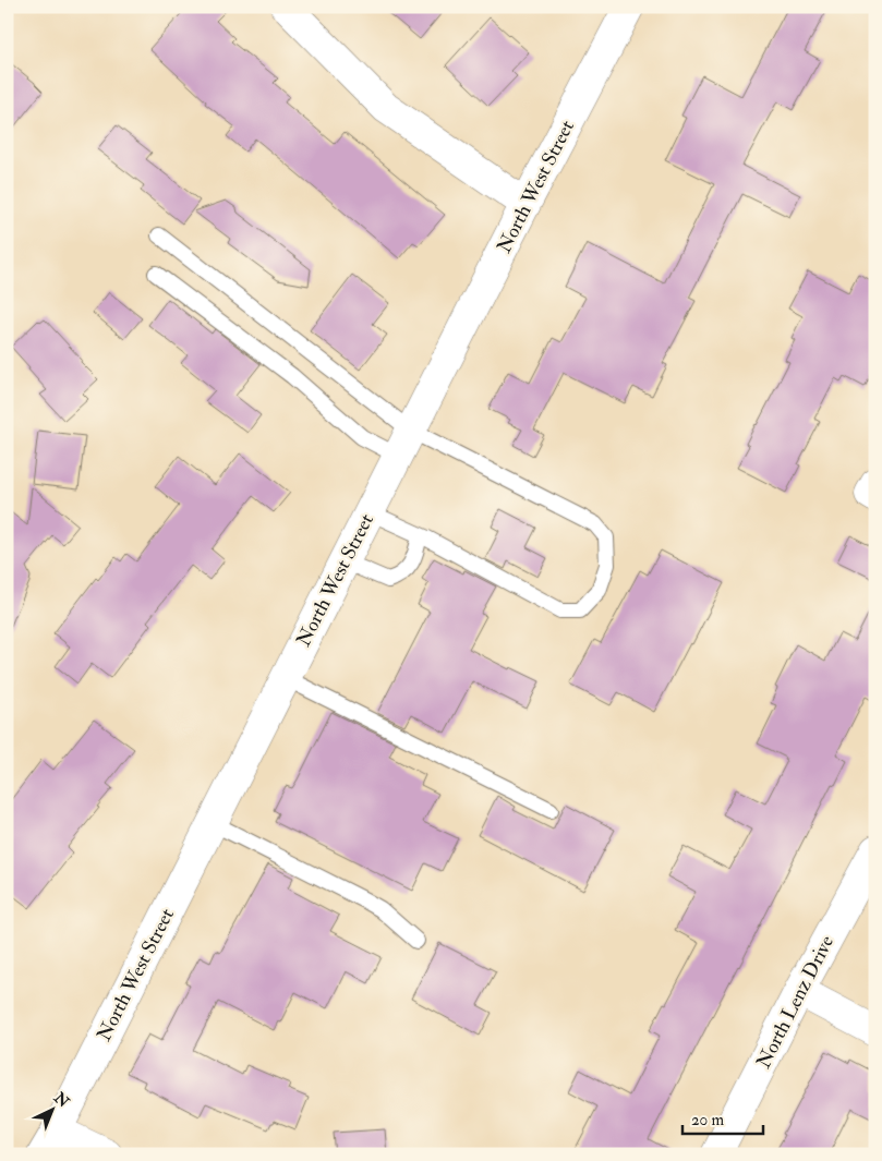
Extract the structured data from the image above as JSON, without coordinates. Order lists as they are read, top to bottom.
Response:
{
  "streets": {
    "street": ["North West Street", "North Lenz Drive"]
  },
  "scale_bar": "20 m",
  "north": "top right"
}
